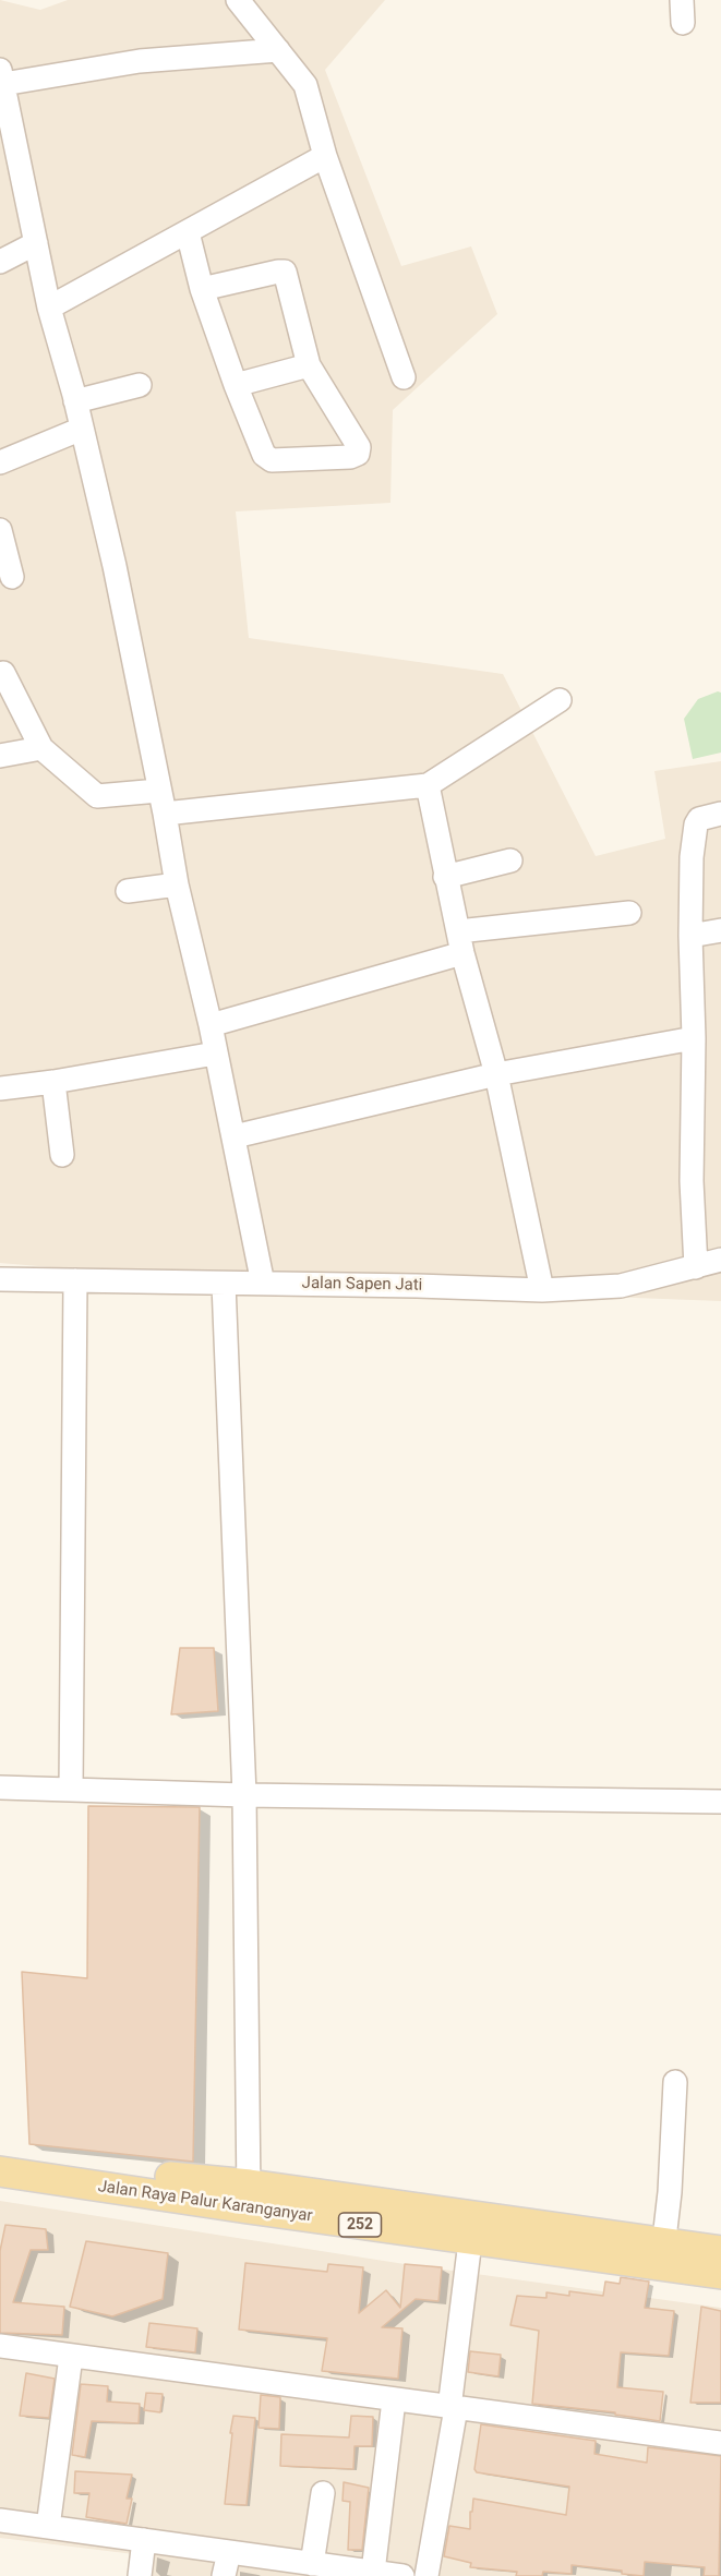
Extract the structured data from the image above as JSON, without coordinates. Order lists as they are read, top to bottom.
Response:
{
  "streets": {
    "main road": ["Jalan Raya Palur Karanganyar", "252"],
    "street": ["Jalan Sapen Jati"]
  }
}
